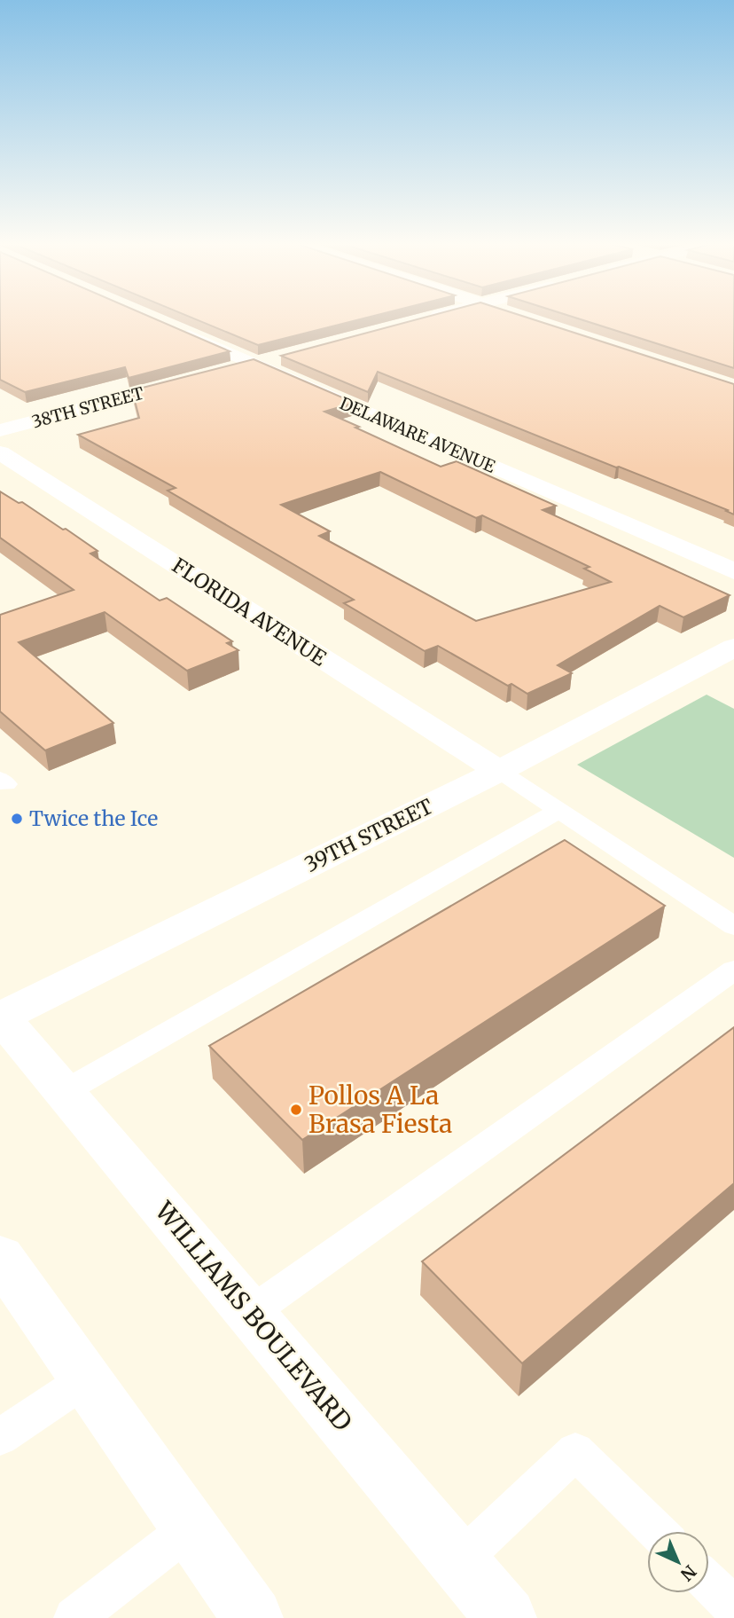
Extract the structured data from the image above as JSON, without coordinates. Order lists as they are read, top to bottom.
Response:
{
  "streets": {
    "street": [
      "38TH STREET",
      "DELAWARE AVENUE",
      "FLORIDA AVENUE",
      "39TH STREET",
      "WILLIAMS BOULEVARD"
    ]
  },
  "crossings": [
    ["FLORIDA AVENUE", "39TH STREET"],
    ["39TH STREET", "WILLIAMS BOULEVARD"]
  ],
  "places": ["Twice the Ice", "Pollos A La Brasa Fiesta"],
  "north": "bottom right"
}
